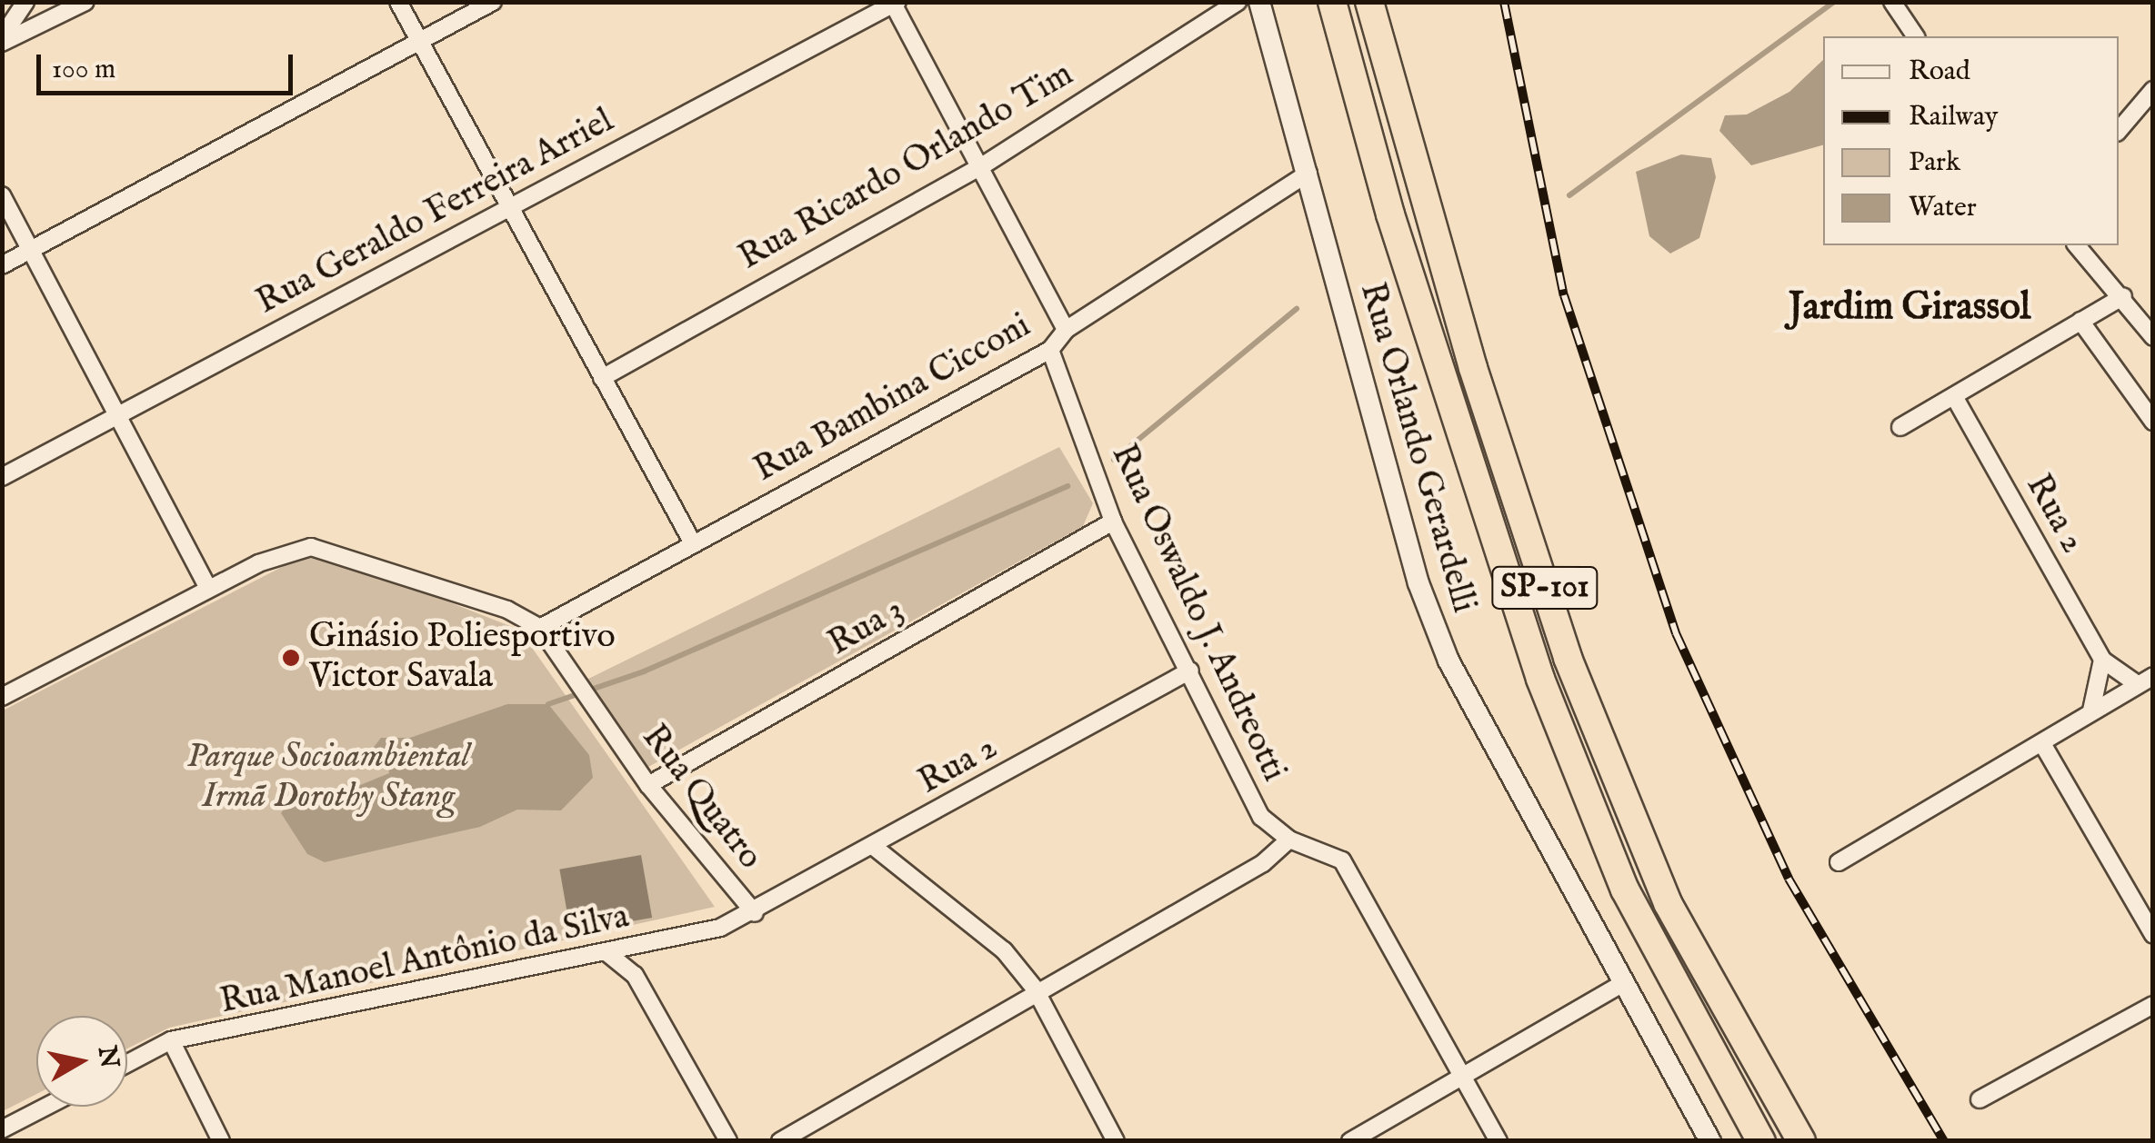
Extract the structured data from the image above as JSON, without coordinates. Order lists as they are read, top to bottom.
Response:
{
  "streets": {
    "highway": ["SP-101"],
    "street": [
      "Rua Ricardo Orlando Tim",
      "Rua Geraldo Ferreira Arriel",
      "Rua Bambina Cicconi",
      "Rua Orlando Gerardelli",
      "Rua 2",
      "Rua Oswaldo J. Andreotti",
      "Rua 3",
      "Rua Quatro",
      "Rua Manoel Antônio da Silva"
    ]
  },
  "crossings": [
    ["Rua Bambina Cicconi", "Rua Orlando Gerardelli"],
    ["Rua Bambina Cicconi", "Rua Oswaldo J. Andreotti"],
    ["Rua Bambina Cicconi", "Rua Quatro"],
    ["Rua 2", "Rua Oswaldo J. Andreotti"],
    ["Rua 2", "Rua Quatro"],
    ["Rua 2", "Rua Manoel Antônio da Silva"],
    ["Rua Oswaldo J. Andreotti", "Rua 3"],
    ["Rua 3", "Rua Quatro"],
    ["Rua Quatro", "Rua Manoel Antônio da Silva"]
  ],
  "districts": ["Jardim Girassol"],
  "parks": ["Parque Socioambiental Irmã Dorothy Stang"],
  "places": ["Ginásio Poliesportivo Victor Savala"],
  "legend": [
    "Road",
    "Railway",
    "Park",
    "Water"
  ],
  "scale_bar": "100 m",
  "north": "right"
}
